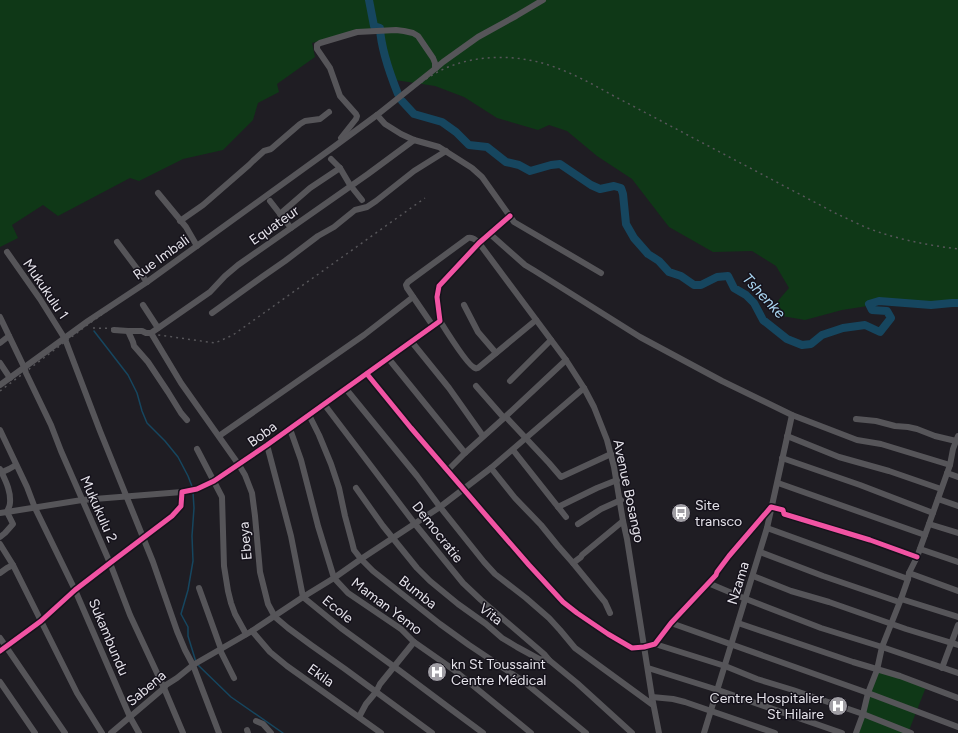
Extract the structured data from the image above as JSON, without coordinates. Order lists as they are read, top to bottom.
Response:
{
  "streets": {
    "street": [
      "Equateur",
      "Rue Imbali",
      "Mukukulu 1",
      "Boba",
      "Avenue Bosango",
      "Mukukulu 2",
      "Democratie",
      "Ebeya",
      "Nzama",
      "Bumba",
      "Maman Yemo",
      "Ecole",
      "Vita",
      "Sukambundu",
      "Ekila",
      "Sabena"
    ]
  },
  "crossings": [
    ["Equateur", "Ebeya"],
    ["Rue Imbali", "Mukukulu 1"],
    ["Rue Imbali", "Mukukulu 2"],
    ["Mukukulu 1", "Boba"],
    ["Mukukulu 1", "Sabena"],
    ["Boba", "Mukukulu 2"],
    ["Boba", "Democratie"],
    ["Boba", "Ebeya"],
    ["Boba", "Bumba"],
    ["Boba", "Maman Yemo"],
    ["Boba", "Ecole"],
    ["Boba", "Sukambundu"],
    ["Avenue Bosango", "Sabena"],
    ["Mukukulu 2", "Sabena"],
    ["Democratie", "Vita"],
    ["Democratie", "Sabena"],
    ["Ebeya", "Sabena"],
    ["Bumba", "Sabena"],
    ["Maman Yemo", "Sabena"],
    ["Ecole", "Sabena"],
    ["Vita", "Sabena"],
    ["Sukambundu", "Sabena"],
    ["Ekila", "Sabena"]
  ],
  "water": ["Tshenke"],
  "places": {
    "bus stop": ["Site transco"],
    "hospital": ["kn St Toussaint Centre Médical", "Centre Hospitalier St Hilaire"]
  }
}
